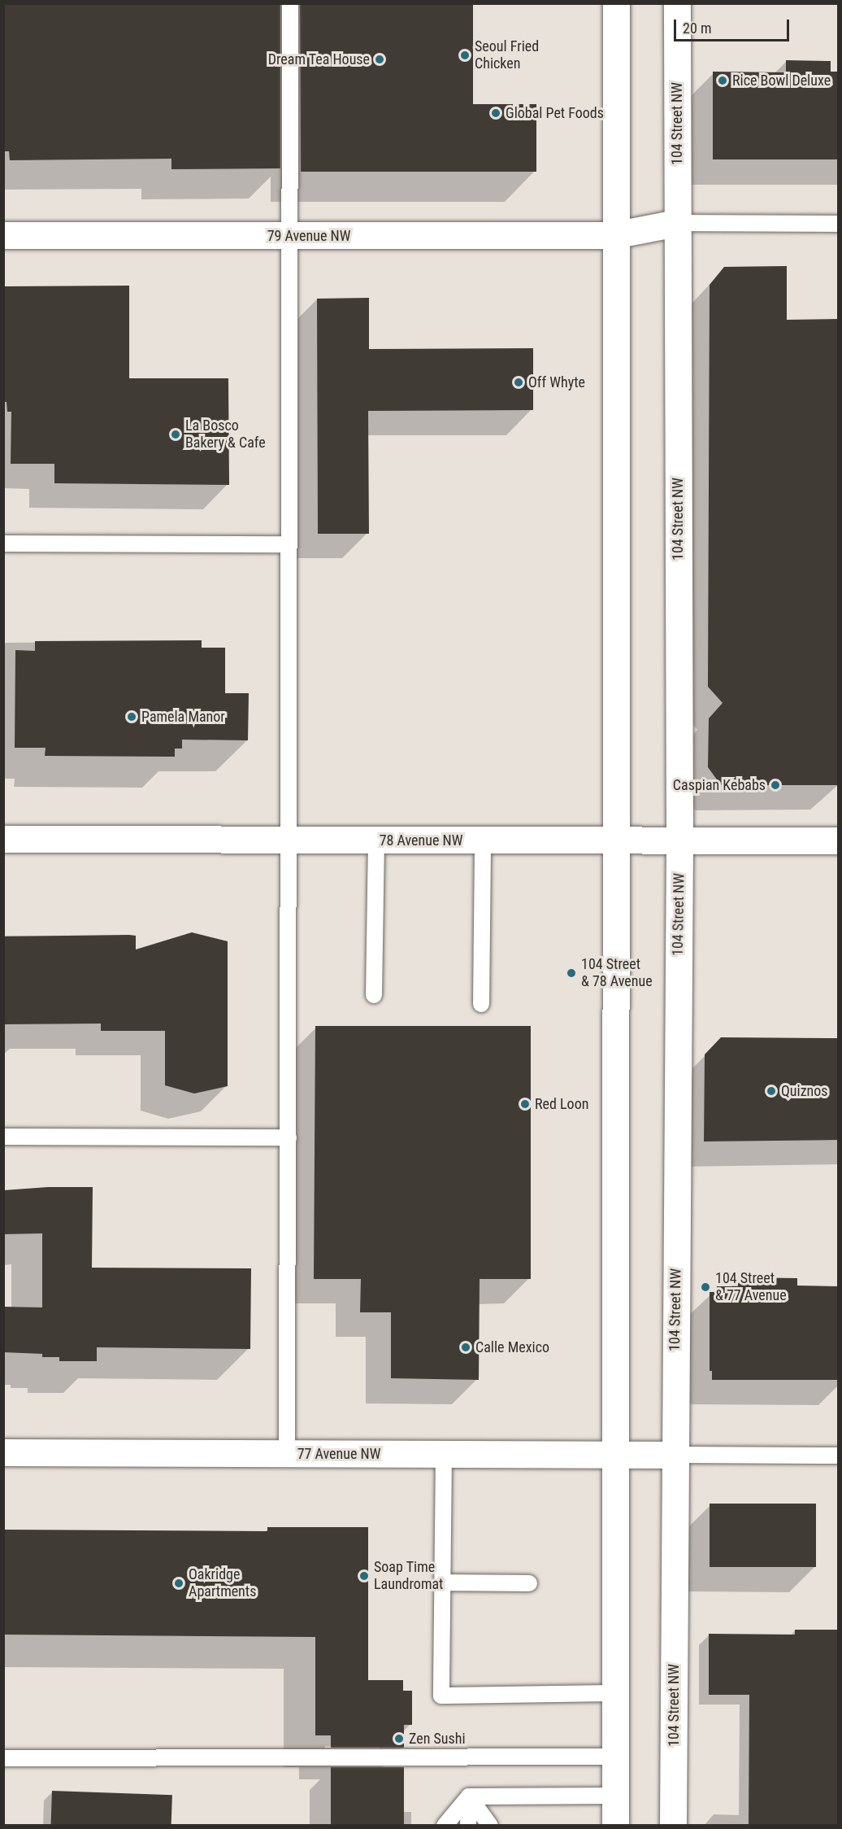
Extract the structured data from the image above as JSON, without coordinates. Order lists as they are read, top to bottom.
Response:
{
  "streets": {
    "street": [
      "104 Street NW",
      "79 Avenue NW",
      "78 Avenue NW",
      "77 Avenue NW"
    ]
  },
  "crossings": [
    ["104 Street NW", "79 Avenue NW"],
    ["104 Street NW", "78 Avenue NW"],
    ["104 Street NW", "77 Avenue NW"]
  ],
  "places": [
    "Seoul Fried Chicken",
    "Dream Tea House",
    "Rice Bowl Deluxe",
    "Global Pet Foods",
    "Off Whyte",
    "La Bosco Bakery & Cafe",
    "Pamela Manor",
    "Caspian Kebabs",
    "104 Street & 78 Avenue",
    "Quiznos",
    "Red Loon",
    "104 Street & 77 Avenue",
    "Calle Mexico",
    "Soap Time Laundromat",
    "Oakridge Apartments",
    "Zen Sushi"
  ],
  "scale_bar": "20 m"
}
